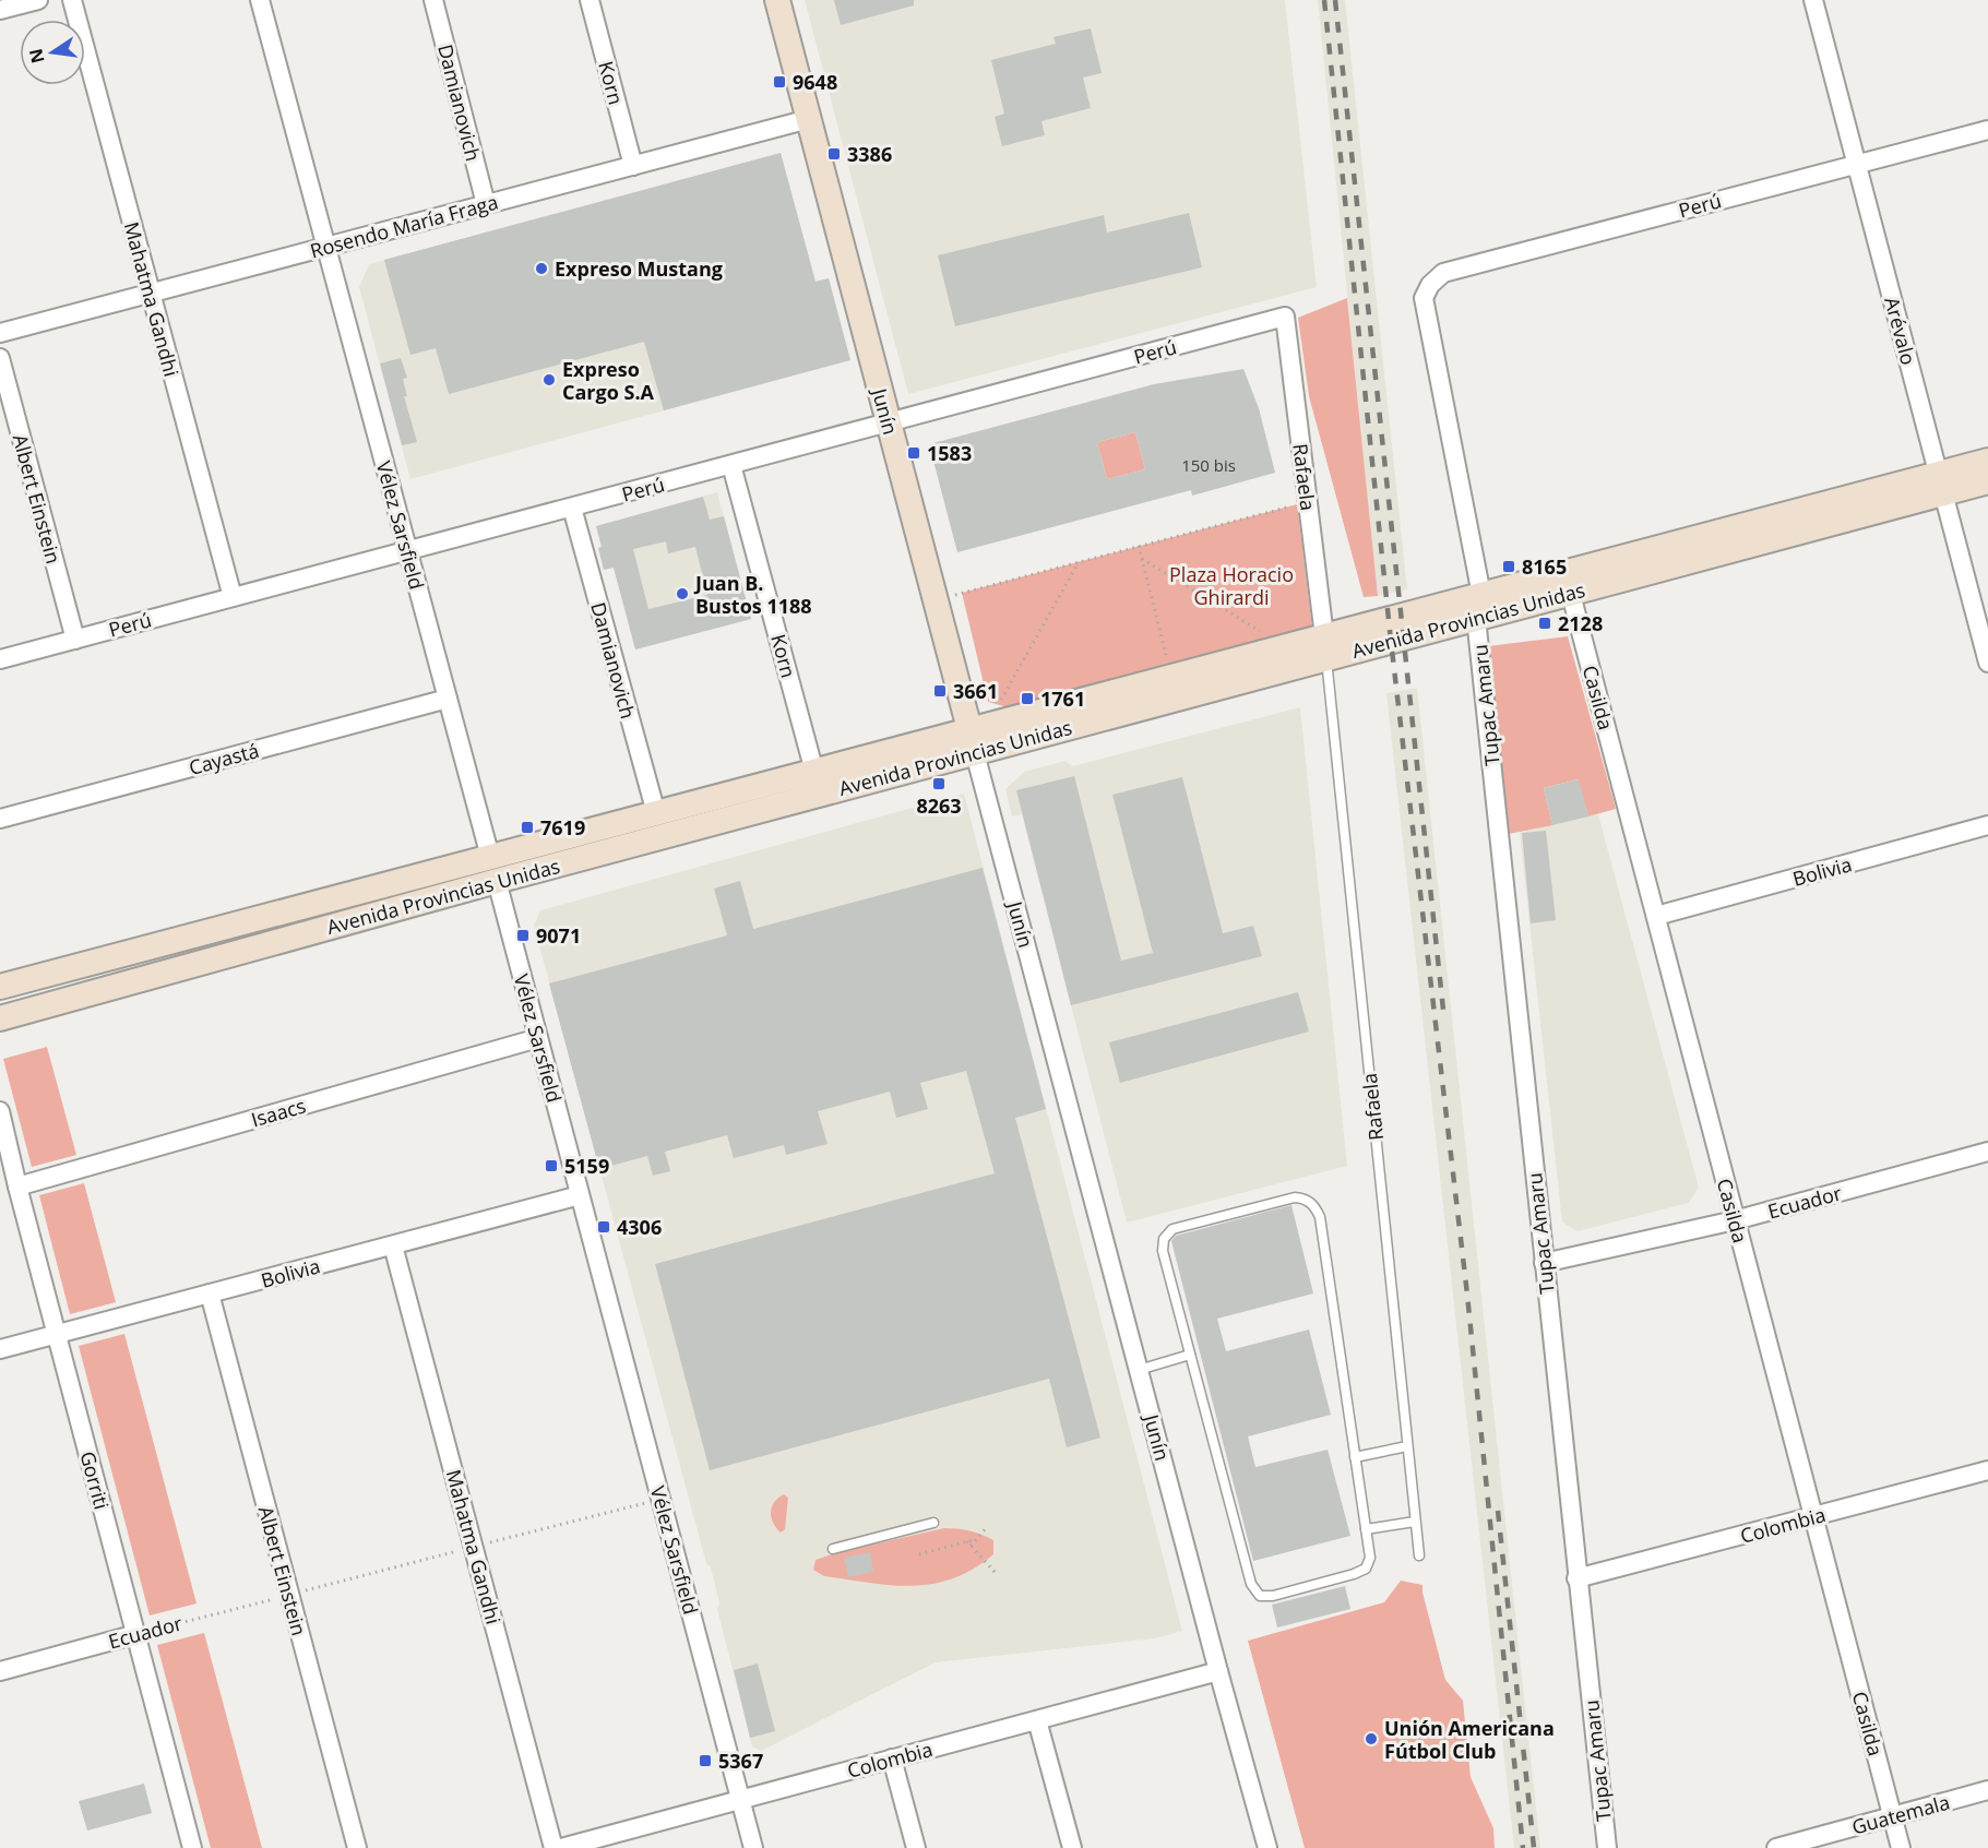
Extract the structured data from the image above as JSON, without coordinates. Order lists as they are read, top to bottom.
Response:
{
  "streets": {
    "main road": ["Junín", "Avenida Provincias Unidas"],
    "street": [
      "Korn",
      "Damianovich",
      "Perú",
      "Rosendo María Fraga",
      "Mahatma Gandhi",
      "Arévalo",
      "Rafaela",
      "Albert Einstein",
      "Vélez Sarsfield",
      "Casilda",
      "Tupac Amaru",
      "Cayastá",
      "Bolivia",
      "Isaacs",
      "Ecuador",
      "Gorriti",
      "Colombia",
      "Guatemala"
    ]
  },
  "crossings": [
    ["Korn", "Perú"],
    ["Korn", "Rosendo María Fraga"],
    ["Korn", "Avenida Provincias Unidas"],
    ["Damianovich", "Perú"],
    ["Damianovich", "Rosendo María Fraga"],
    ["Damianovich", "Avenida Provincias Unidas"],
    ["Perú", "Mahatma Gandhi"],
    ["Perú", "Arévalo"],
    ["Perú", "Junín"],
    ["Perú", "Rafaela"],
    ["Perú", "Albert Einstein"],
    ["Perú", "Vélez Sarsfield"],
    ["Perú", "Tupac Amaru"],
    ["Rosendo María Fraga", "Mahatma Gandhi"],
    ["Rosendo María Fraga", "Junín"],
    ["Rosendo María Fraga", "Vélez Sarsfield"],
    ["Mahatma Gandhi", "Bolivia"],
    ["Arévalo", "Avenida Provincias Unidas"],
    ["Junín", "Avenida Provincias Unidas"],
    ["Junín", "Colombia"],
    ["Rafaela", "Avenida Provincias Unidas"],
    ["Albert Einstein", "Bolivia"],
    ["Albert Einstein", "Ecuador"],
    ["Vélez Sarsfield", "Avenida Provincias Unidas"],
    ["Vélez Sarsfield", "Cayastá"],
    ["Vélez Sarsfield", "Bolivia"],
    ["Vélez Sarsfield", "Isaacs"],
    ["Vélez Sarsfield", "Colombia"],
    ["Avenida Provincias Unidas", "Casilda"],
    ["Avenida Provincias Unidas", "Tupac Amaru"],
    ["Casilda", "Bolivia"],
    ["Casilda", "Ecuador"],
    ["Casilda", "Colombia"],
    ["Casilda", "Guatemala"],
    ["Tupac Amaru", "Ecuador"],
    ["Tupac Amaru", "Colombia"],
    ["Bolivia", "Gorriti"],
    ["Isaacs", "Gorriti"],
    ["Ecuador", "Gorriti"]
  ],
  "parks": ["Plaza Horacio Ghirardi"],
  "places": {
    "transit": [
      "9648",
      "3386",
      "1583",
      "8165",
      "2128",
      "3661",
      "1761",
      "8263",
      "7619",
      "9071",
      "5159",
      "4306",
      "5367"
    ],
    "other": [
      "Expreso Mustang",
      "Expreso Cargo S.A",
      "Juan B. Bustos 1188",
      "Unión Americana Fútbol Club"
    ]
  },
  "house_numbers": ["150 bis"],
  "north": "left"
}
